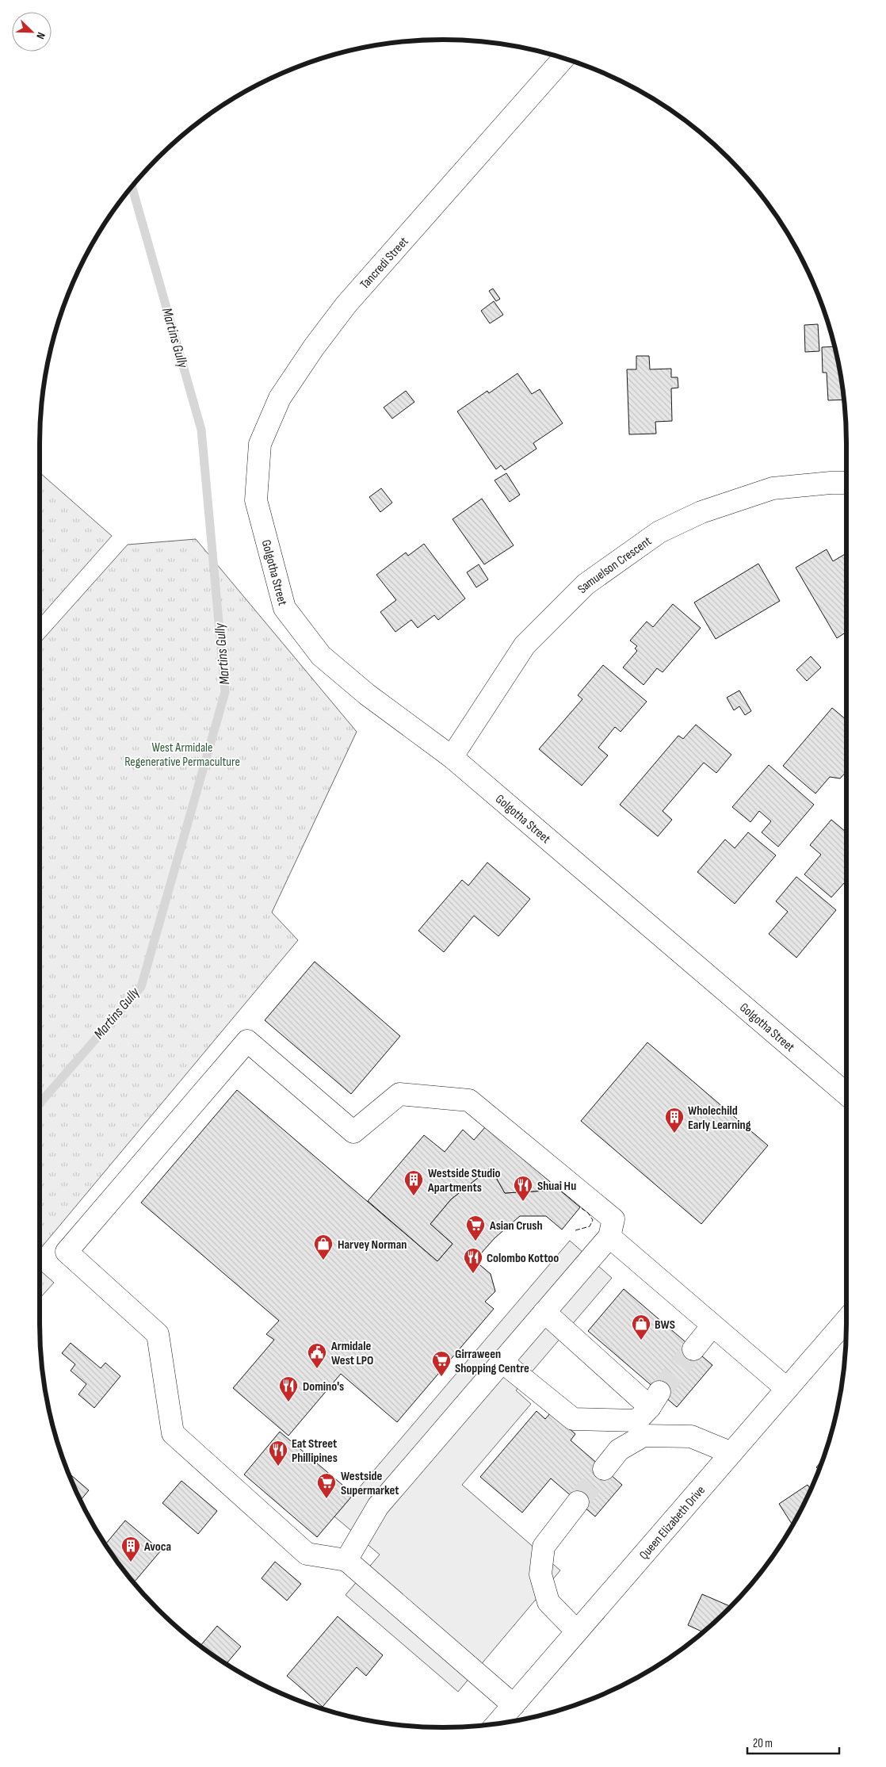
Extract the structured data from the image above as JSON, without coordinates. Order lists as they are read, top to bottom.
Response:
{
  "streets": {
    "street": [
      "Tancredi Street",
      "Samuelson Crescent",
      "Golgotha Street",
      "Queen Elizabeth Drive"
    ]
  },
  "crossings": [
    ["Tancredi Street", "Golgotha Street"],
    ["Samuelson Crescent", "Golgotha Street"]
  ],
  "water": ["Martins Gully"],
  "parks": ["West Armidale Regenerative Permaculture"],
  "places": {
    "building": ["Wholechild Early Learning", "Westside Studio Apartments", "Avoca"],
    "restaurant": [
      "Shuai Hu",
      "Colombo Kottoo",
      "Domino's",
      "Eat Street Phillipines"
    ],
    "supermarket": ["Asian Crush", "Girraween Shopping Centre", "Westside Supermarket"],
    "shop": ["Harvey Norman", "BWS"],
    "public building": ["Armidale West LPO"]
  },
  "scale_bar": "20 m",
  "north": "bottom right"
}
